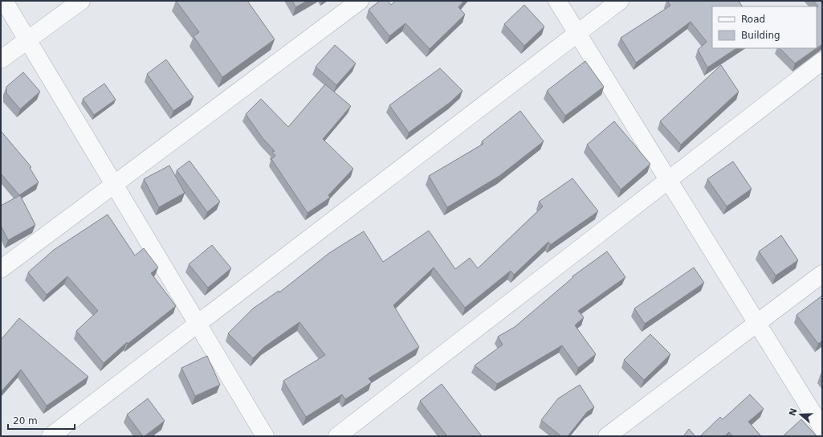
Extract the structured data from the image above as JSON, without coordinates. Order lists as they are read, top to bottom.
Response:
{
  "legend": ["Road", "Building"],
  "scale_bar": "20 m",
  "north": "left"
}
